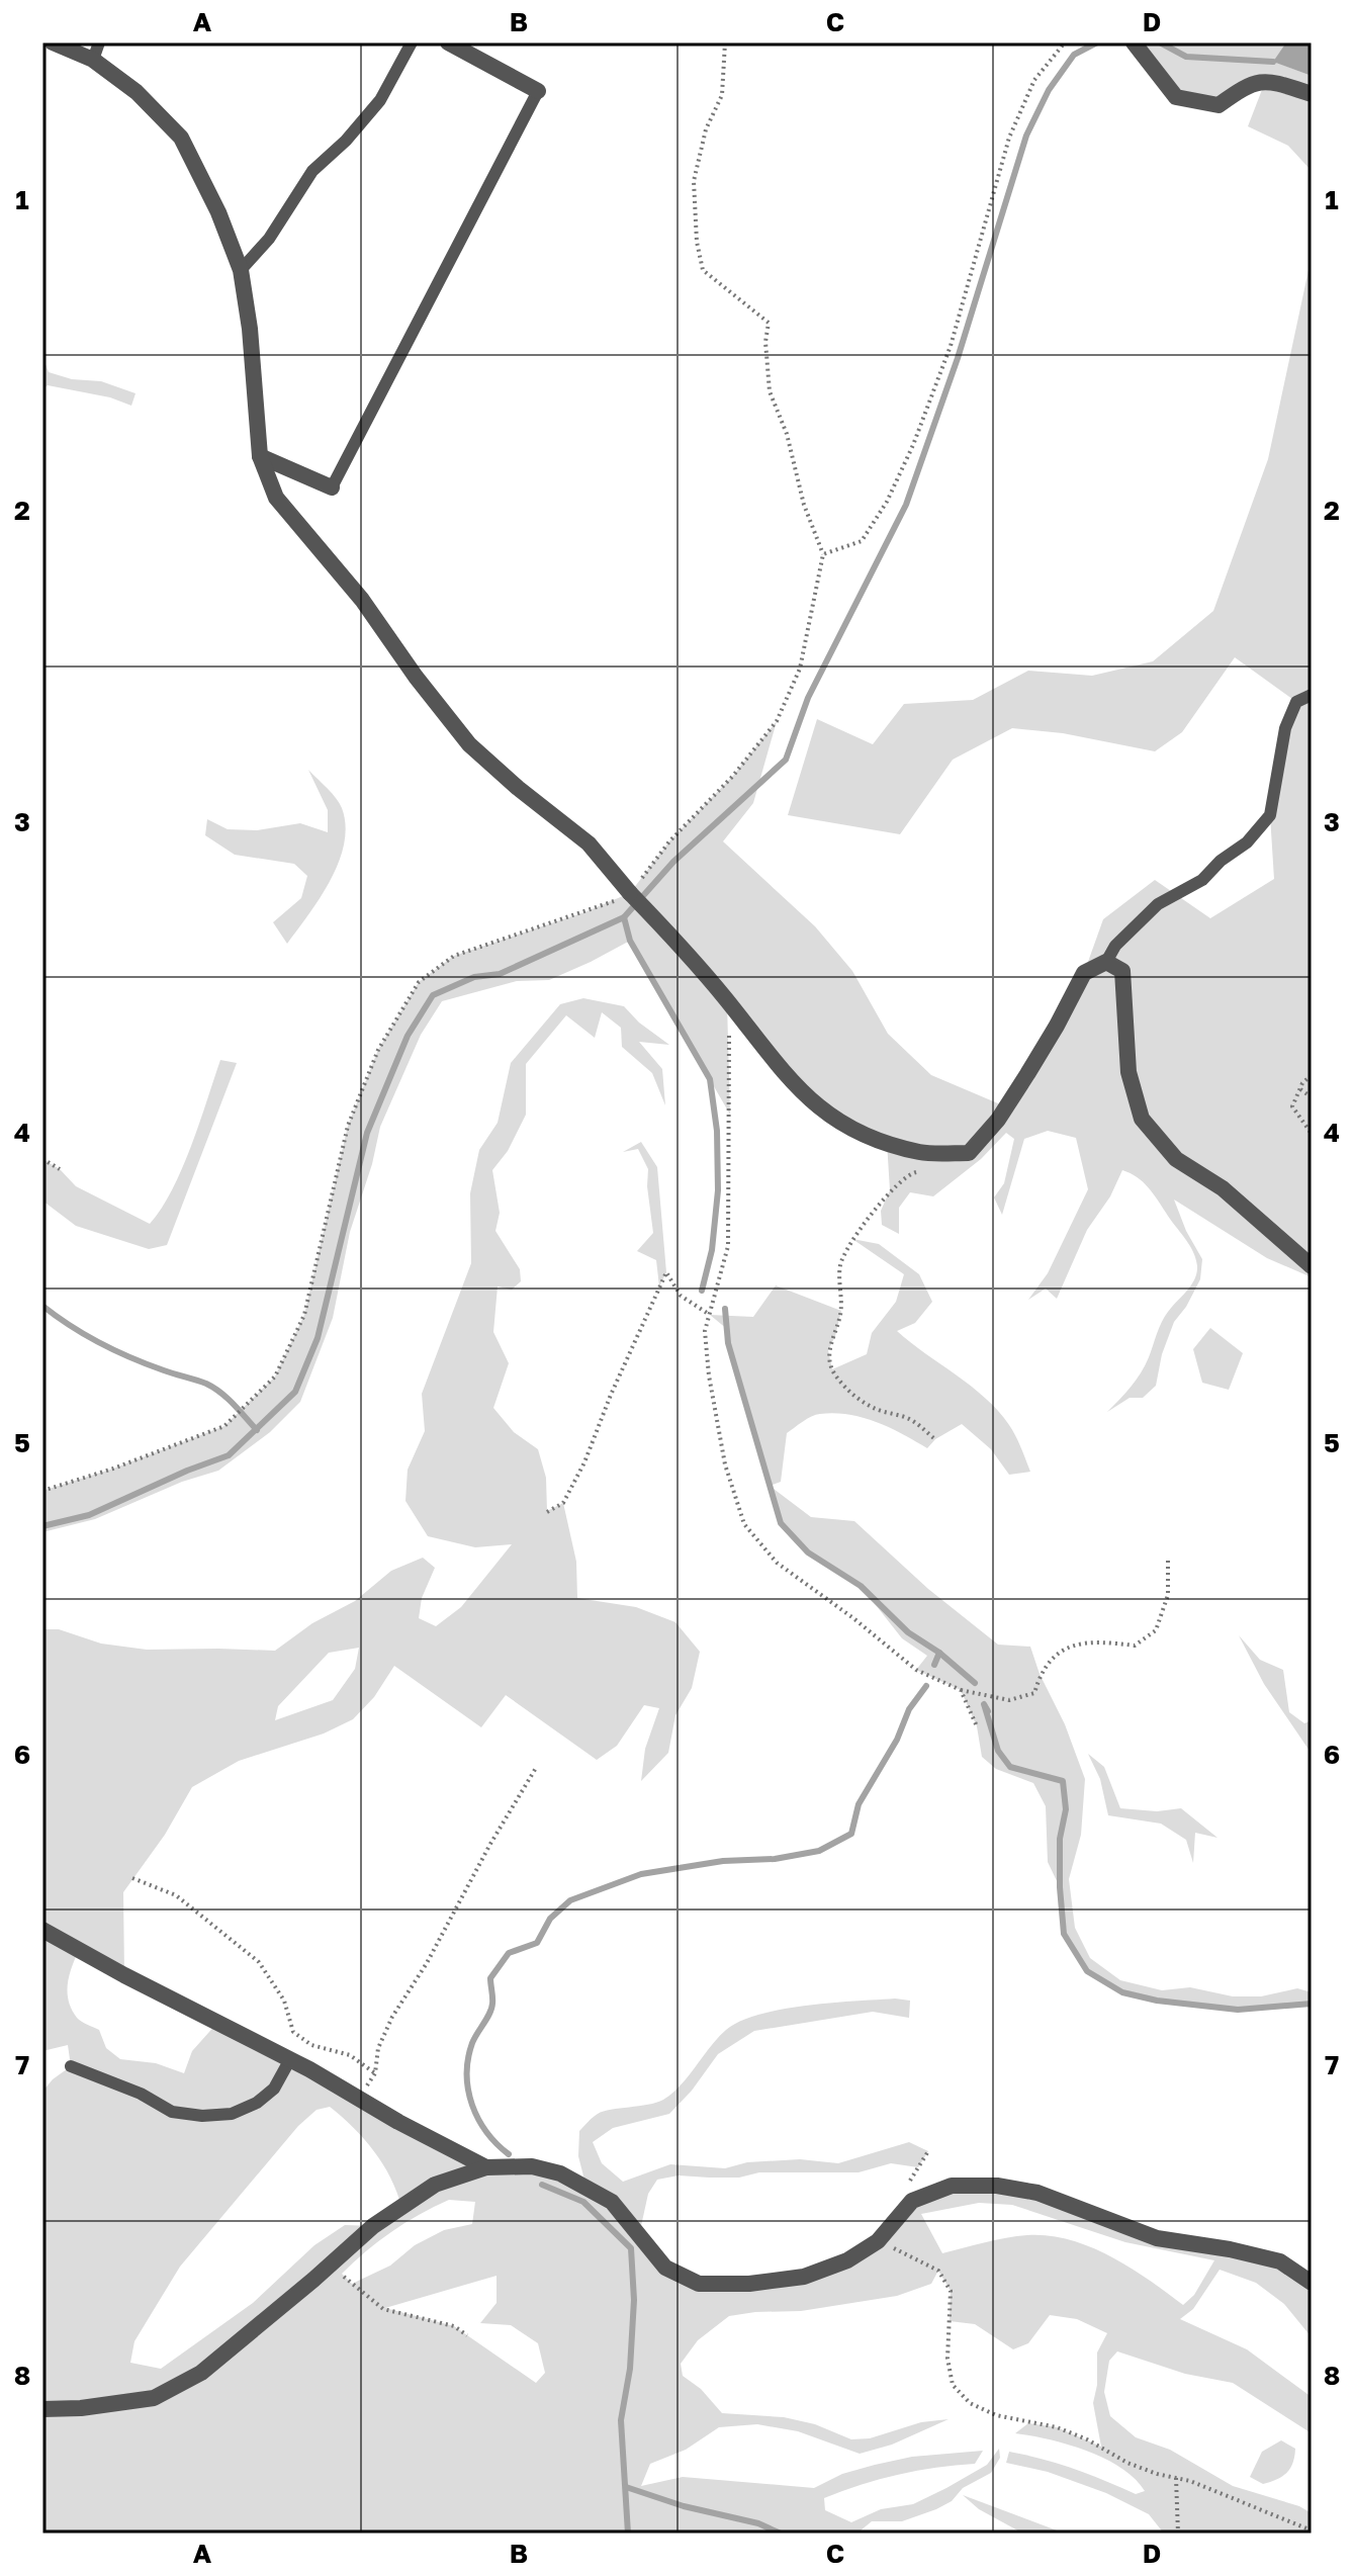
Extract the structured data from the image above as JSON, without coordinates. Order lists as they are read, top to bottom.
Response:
{
  "grid": {
    "columns": [
      "A",
      "B",
      "C",
      "D"
    ],
    "rows": [
      "1",
      "2",
      "3",
      "4",
      "5",
      "6",
      "7",
      "8"
    ]
  }
}
